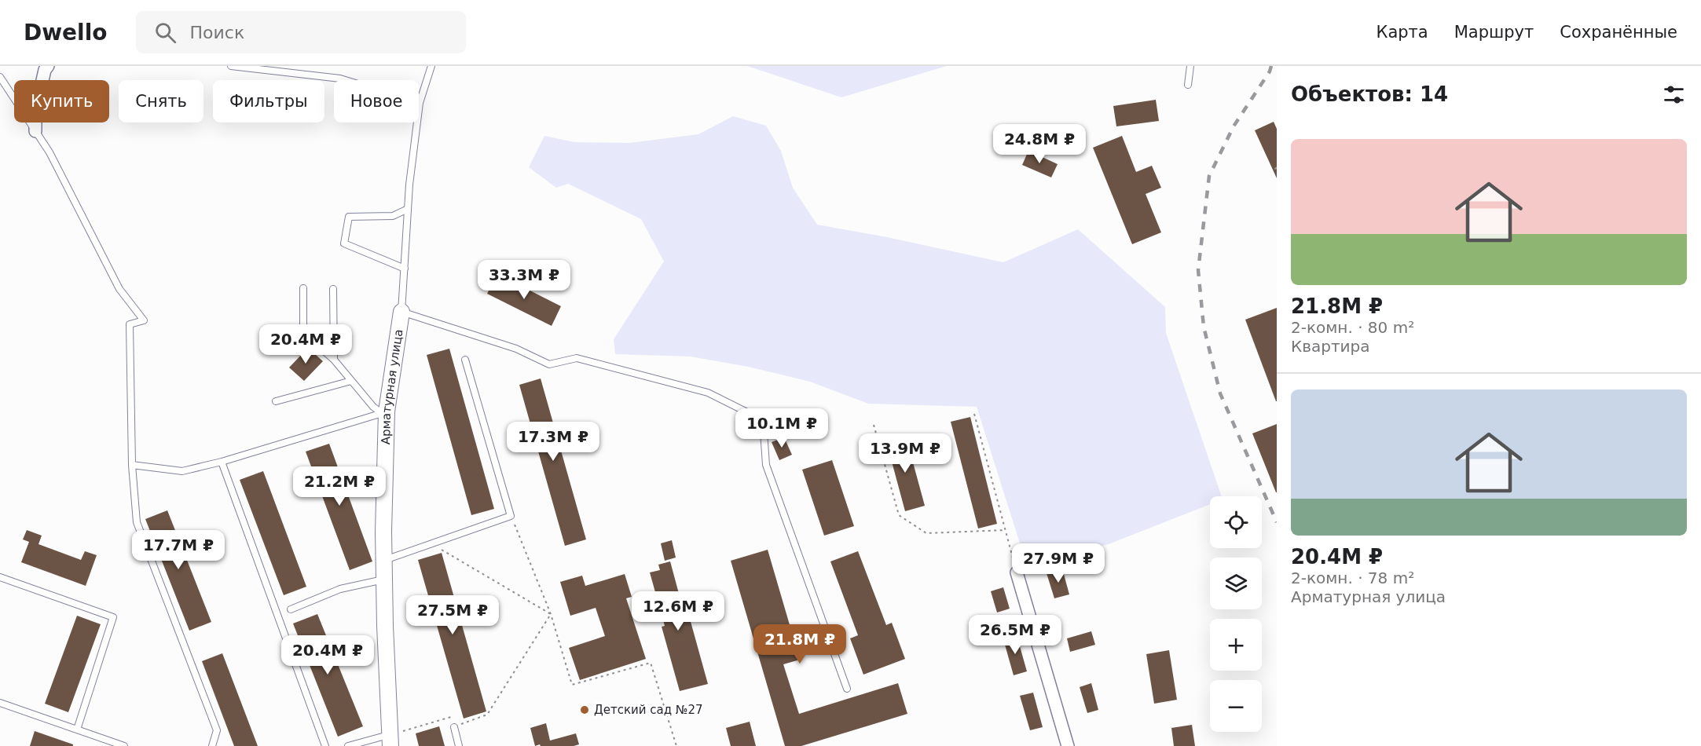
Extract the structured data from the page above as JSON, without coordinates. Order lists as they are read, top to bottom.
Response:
{
  "streets": {
    "street": ["Арматурная улица"]
  },
  "places": ["Детский сад №27"],
  "page": {
    "header": "Dwello",
    "search": "Поиск",
    "nav": ["Карта", "Маршрут", "Сохранённые"],
    "heading": "Объектов: 14",
    "chip": [
      "Купить",
      "Снять",
      "Фильтры",
      "Новое"
    ],
    "list": [
      {
        "name": "21.8M ₽",
        "note": "2-комн. · 80 m² · Квартира"
      },
      {
        "name": "20.4M ₽",
        "note": "2-комн. · 78 m² · Арматурная улица"
      }
    ],
    "price": [
      "24.8M ₽",
      "33.3M ₽",
      "20.4M ₽",
      "10.1M ₽",
      "17.3M ₽",
      "13.9M ₽",
      "21.2M ₽",
      "17.7M ₽",
      "27.9M ₽",
      "12.6M ₽",
      "27.5M ₽",
      "26.5M ₽",
      "21.8M ₽",
      "20.4M ₽"
    ],
    "map_buttons": ["+", "−"]
  }
}
